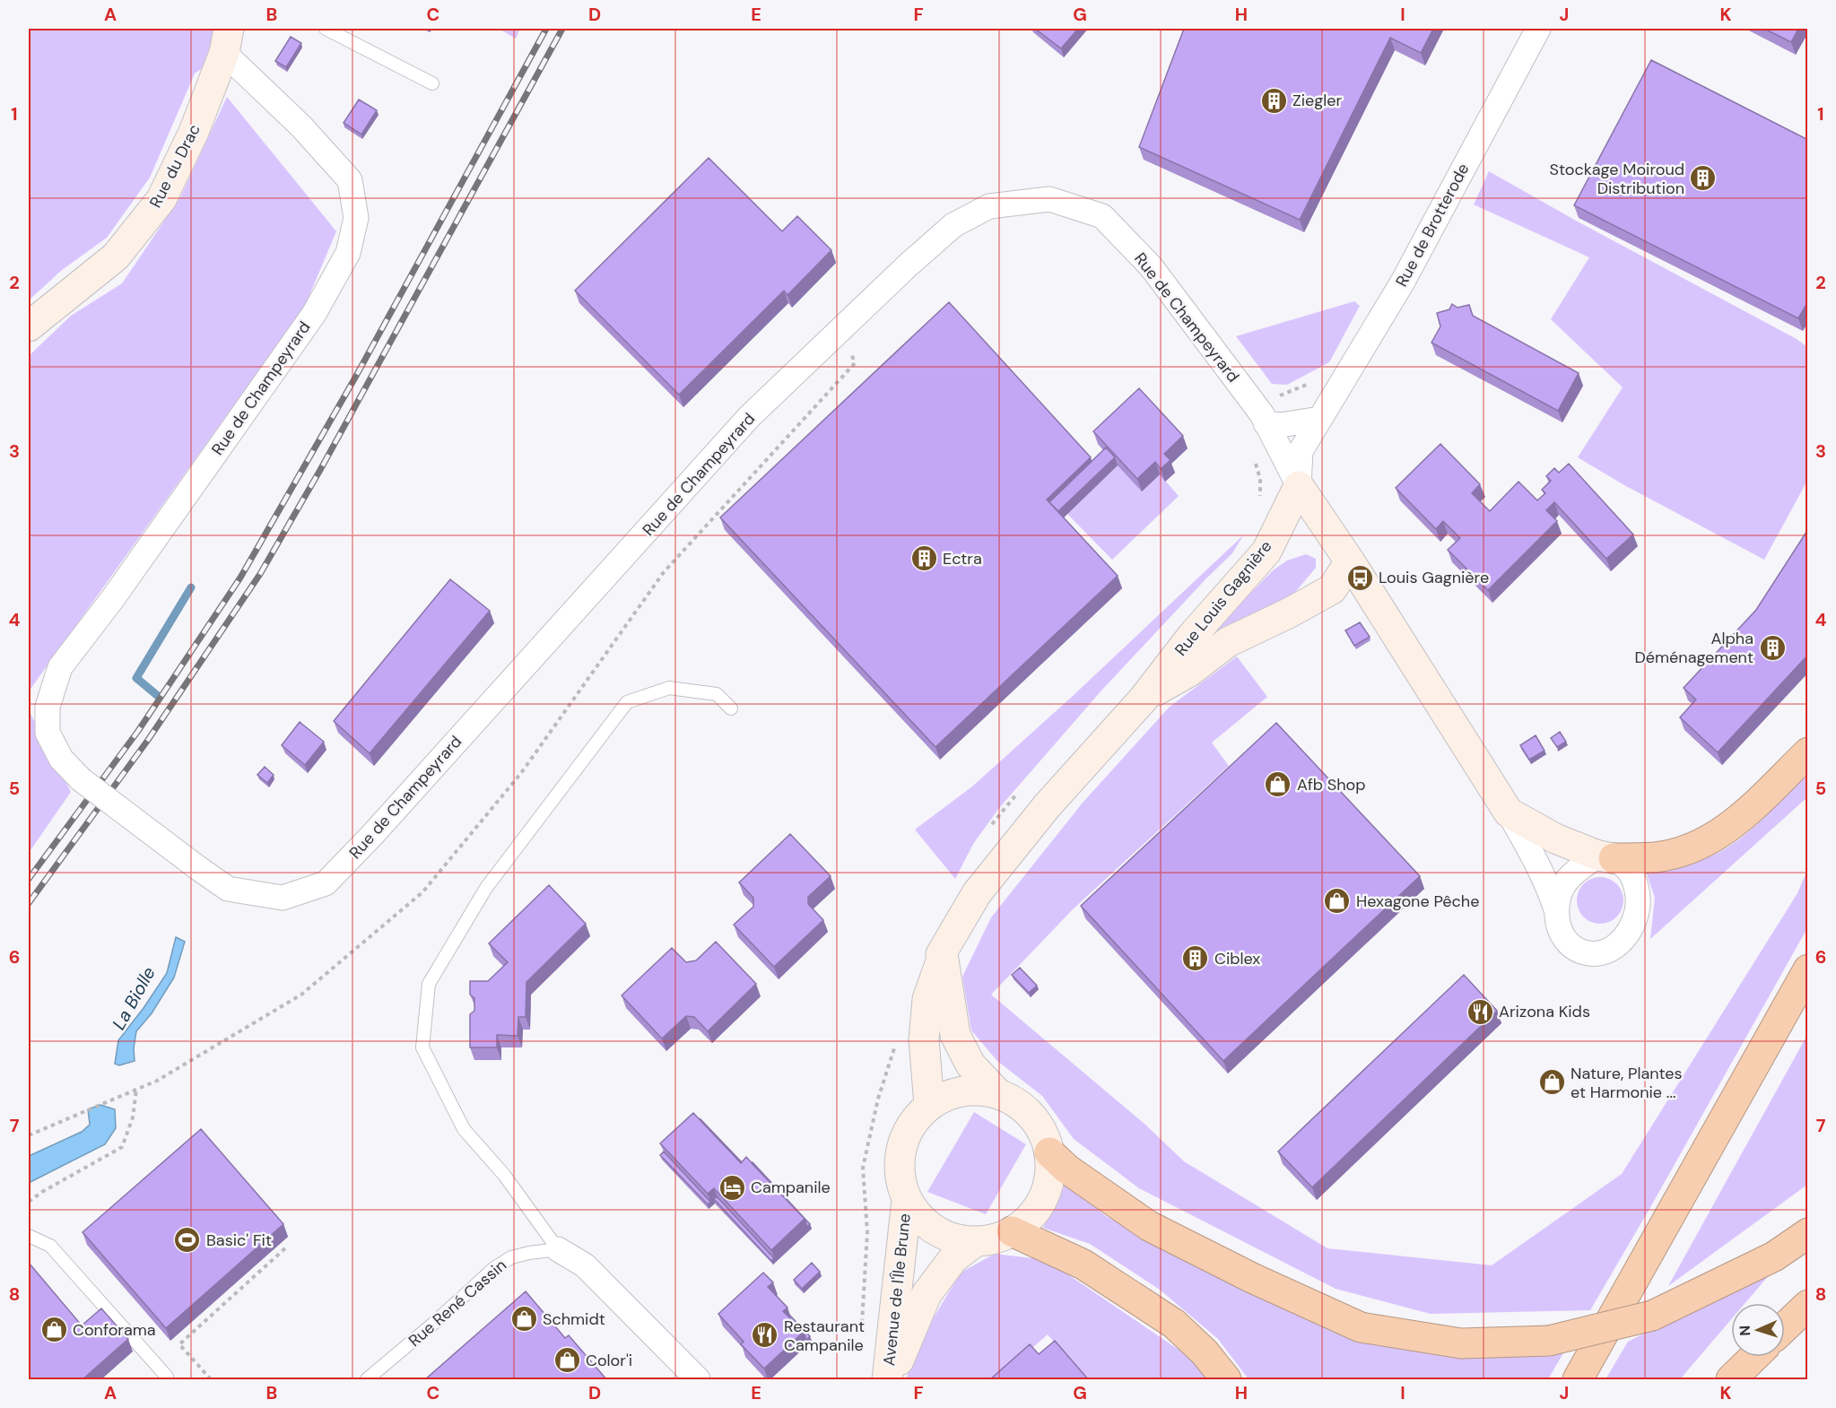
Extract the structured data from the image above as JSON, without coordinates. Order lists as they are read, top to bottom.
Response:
{
  "streets": {
    "street": [
      "Rue du Drac",
      "Rue de Brotterode",
      "Rue de Champeyrard",
      "Rue Louis Gagnière",
      "Avenue de l'Île Brune"
    ],
    "lane": ["Rue René Cassin"]
  },
  "crossings": [
    ["Rue du Drac", "Rue de Champeyrard"],
    ["Rue de Brotterode", "Rue de Champeyrard"],
    ["Rue de Brotterode", "Rue Louis Gagnière"],
    ["Rue de Champeyrard", "Rue Louis Gagnière"],
    ["Rue Louis Gagnière", "Avenue de l'Île Brune"]
  ],
  "water": ["La Biolle"],
  "places": {
    "building": [
      "Ziegler",
      "Stockage Moiroud Distribution",
      "Ectra",
      "Alpha Déménagement",
      "Ciblex"
    ],
    "bus stop": ["Louis Gagnière"],
    "shop": [
      "Afb Shop",
      "Hexagone Pêche",
      "Nature, Plantes et Harmonie ...",
      "Schmidt",
      "Conforama",
      "Color'i"
    ],
    "restaurant": ["Arizona Kids", "Restaurant Campanile"],
    "hotel": ["Campanile"],
    "sports": ["Basic' Fit"]
  },
  "north": "left",
  "grid": {
    "columns": [
      "A",
      "B",
      "C",
      "D",
      "E",
      "F",
      "G",
      "H",
      "I",
      "J",
      "K"
    ],
    "rows": [
      "1",
      "2",
      "3",
      "4",
      "5",
      "6",
      "7",
      "8"
    ]
  }
}
